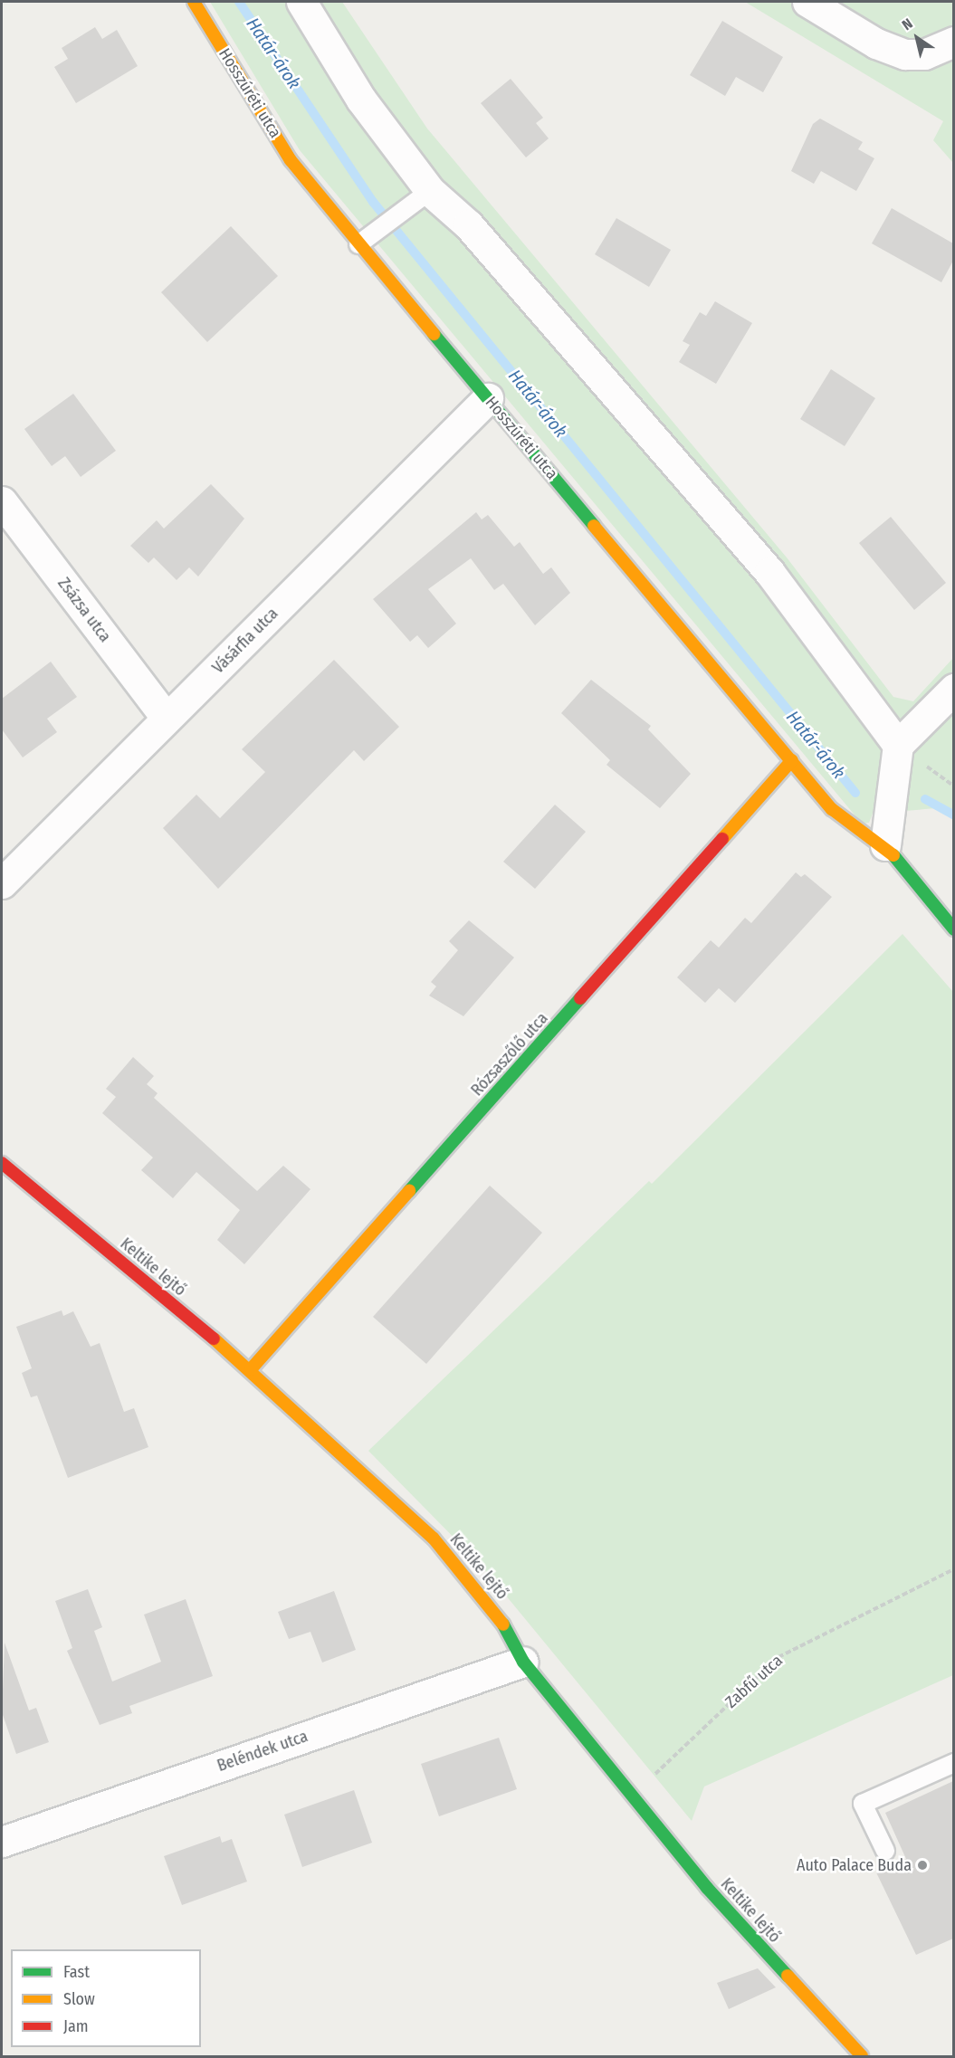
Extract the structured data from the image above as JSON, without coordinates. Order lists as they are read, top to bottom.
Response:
{
  "streets": {
    "street": [
      "Hosszúréti utca",
      "Zsázsa utca",
      "Vásárfia utca",
      "Rózsaszőlő utca",
      "Keltike lejtő",
      "Beléndek utca"
    ],
    "path": ["Zabfű utca"]
  },
  "crossings": [
    ["Hosszúréti utca", "Vásárfia utca"],
    ["Hosszúréti utca", "Rózsaszőlő utca"],
    ["Zsázsa utca", "Vásárfia utca"],
    ["Rózsaszőlő utca", "Keltike lejtő"],
    ["Keltike lejtő", "Zabfű utca"],
    ["Keltike lejtő", "Beléndek utca"]
  ],
  "water": ["Határ-árok"],
  "places": ["Auto Palace Buda"],
  "legend": ["Fast", "Slow", "Jam"],
  "north": "top left"
}
